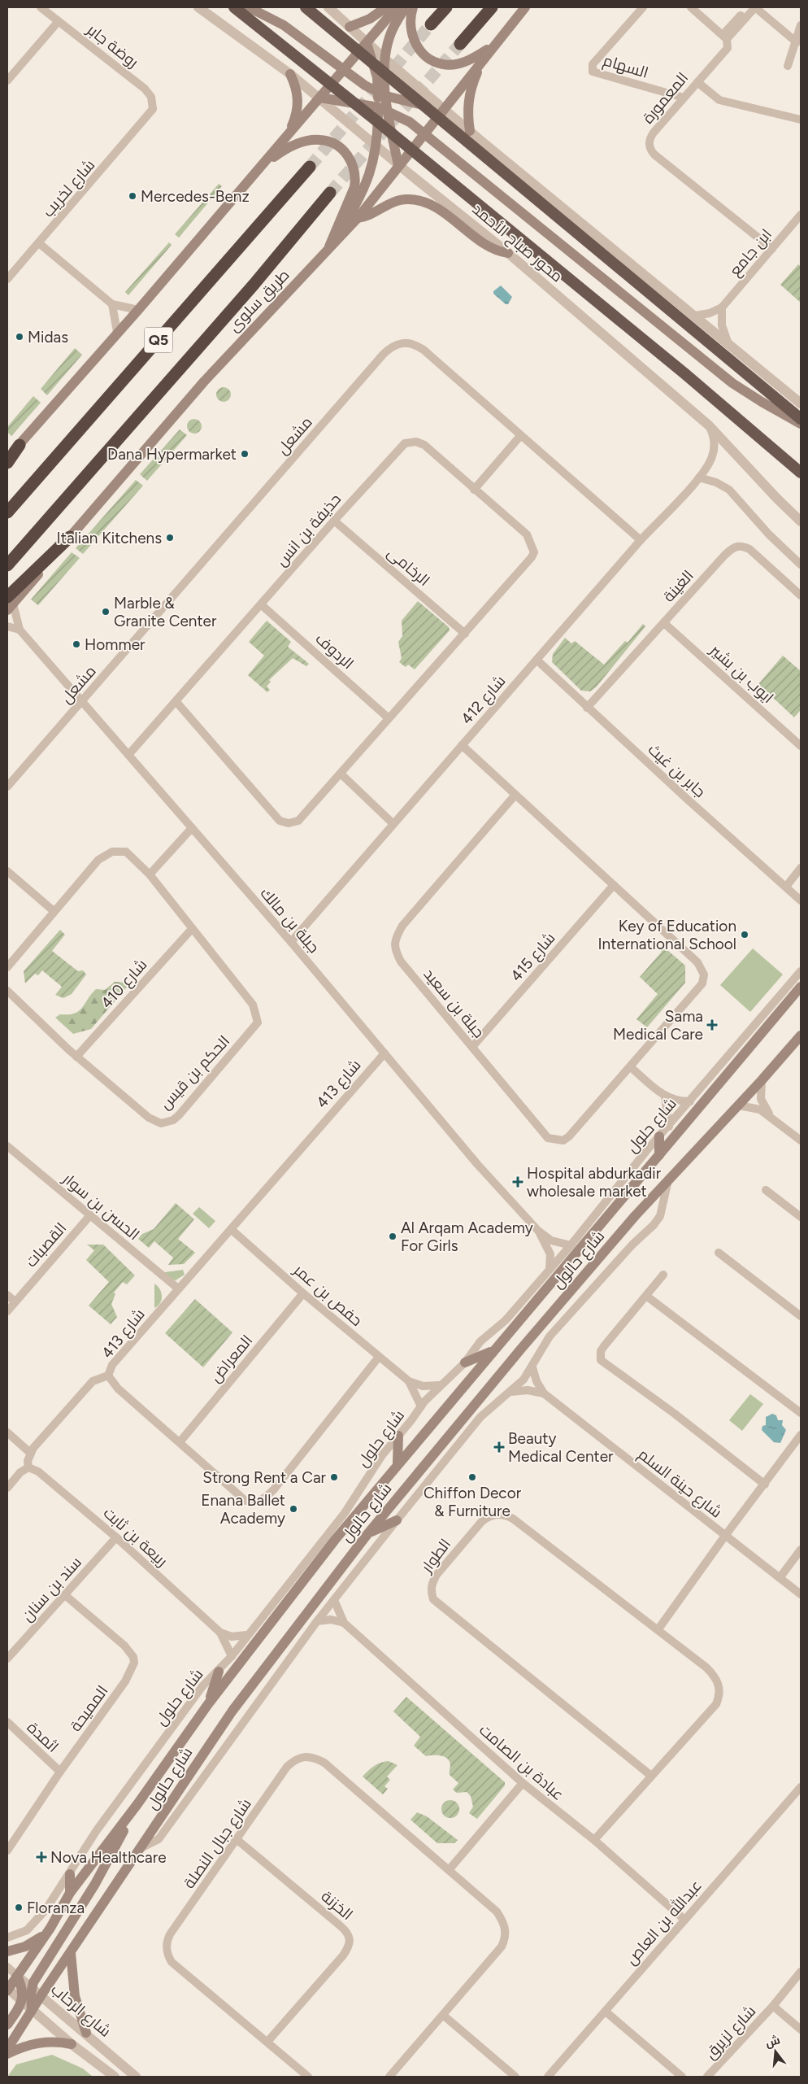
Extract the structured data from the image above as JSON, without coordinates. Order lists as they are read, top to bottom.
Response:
{
  "streets": {
    "highway": ["محور صباح الأحمد", "طريق سلوى", "Q5"],
    "main road": ["شارع حالول"],
    "street": [
      "روضة جابر",
      "السهام",
      "المعمورة",
      "شارع لخريب",
      "ابن جامع",
      "مشعل",
      "حذيفة بن انس",
      "الرخامى",
      "الغينة",
      "الردوف",
      "ايوب بن بشير",
      "شارع 412",
      "جابر بن غيث",
      "جبلة بن مالك",
      "شارع 415",
      "شارع 410",
      "جبلة بن سعيد",
      "الحكم بن قيس",
      "شارع 413",
      "شارع حلول",
      "الحسن بن سوار",
      "القصبات",
      "حفص بن عمر",
      "المعراض",
      "شارع حينة السلم",
      "ربيعة بن ثابت",
      "الطوار",
      "سند بن سنان",
      "المميحة",
      "اثمدة",
      "عبادة بن الصامت",
      "شارع جبال النصلة",
      "الخزنة",
      "عبدالله بن العاص",
      "شارع الرحاب",
      "شارع لزيرق"
    ]
  },
  "crossings": [
    ["روضة جابر", "شارع لخريب"],
    ["السهام", "المعمورة"],
    ["المعمورة", "ابن جامع"],
    ["محور صباح الأحمد", "طريق سلوى"],
    ["محور صباح الأحمد", "شارع 412"],
    ["مشعل", "شارع 412"],
    ["مشعل", "جبلة بن مالك"],
    ["حذيفة بن انس", "الرخامى"],
    ["حذيفة بن انس", "الردوف"],
    ["حذيفة بن انس", "جبلة بن مالك"],
    ["الغينة", "ايوب بن بشير"],
    ["الغينة", "جابر بن غيث"],
    ["شارع 412", "جابر بن غيث"],
    ["شارع 412", "جبلة بن مالك"],
    ["شارع 412", "جبلة بن سعيد"],
    ["جبلة بن مالك", "شارع 413"],
    ["جبلة بن مالك", "شارع حلول"],
    ["شارع 415", "جبلة بن سعيد"],
    ["شارع 410", "الحكم بن قيس"],
    ["شارع 413", "الحسن بن سوار"],
    ["شارع 413", "حفص بن عمر"],
    ["شارع 413", "المعراض"],
    ["شارع حلول", "حفص بن عمر"],
    ["شارع حلول", "ربيعة بن ثابت"],
    ["الحسن بن سوار", "القصبات"],
    ["شارع حالول", "شارع الرحاب"],
    ["حفص بن عمر", "المعراض"],
    ["ربيعة بن ثابت", "سند بن سنان"],
    ["الطوار", "عبادة بن الصامت"],
    ["سند بن سنان", "المميحة"],
    ["المميحة", "اثمدة"],
    ["عبادة بن الصامت", "عبدالله بن العاص"],
    ["شارع جبال النصلة", "الخزنة"]
  ],
  "places": {
    "other": [
      "Mercedes-Benz",
      "Midas",
      "Dana Hypermarket",
      "Italian Kitchens",
      "Marble & Granite Center",
      "Hommer",
      "Key of Education International School",
      "Al Arqam Academy For Girls",
      "Strong Rent a Car",
      "Chiffon Decor & Furniture",
      "Enana Ballet Academy",
      "Floranza"
    ],
    "health": [
      "Sama Medical Care",
      "Hospital abdurkadir wholesale market",
      "Beauty Medical Center",
      "Nova Healthcare"
    ]
  },
  "north": "top"
}
